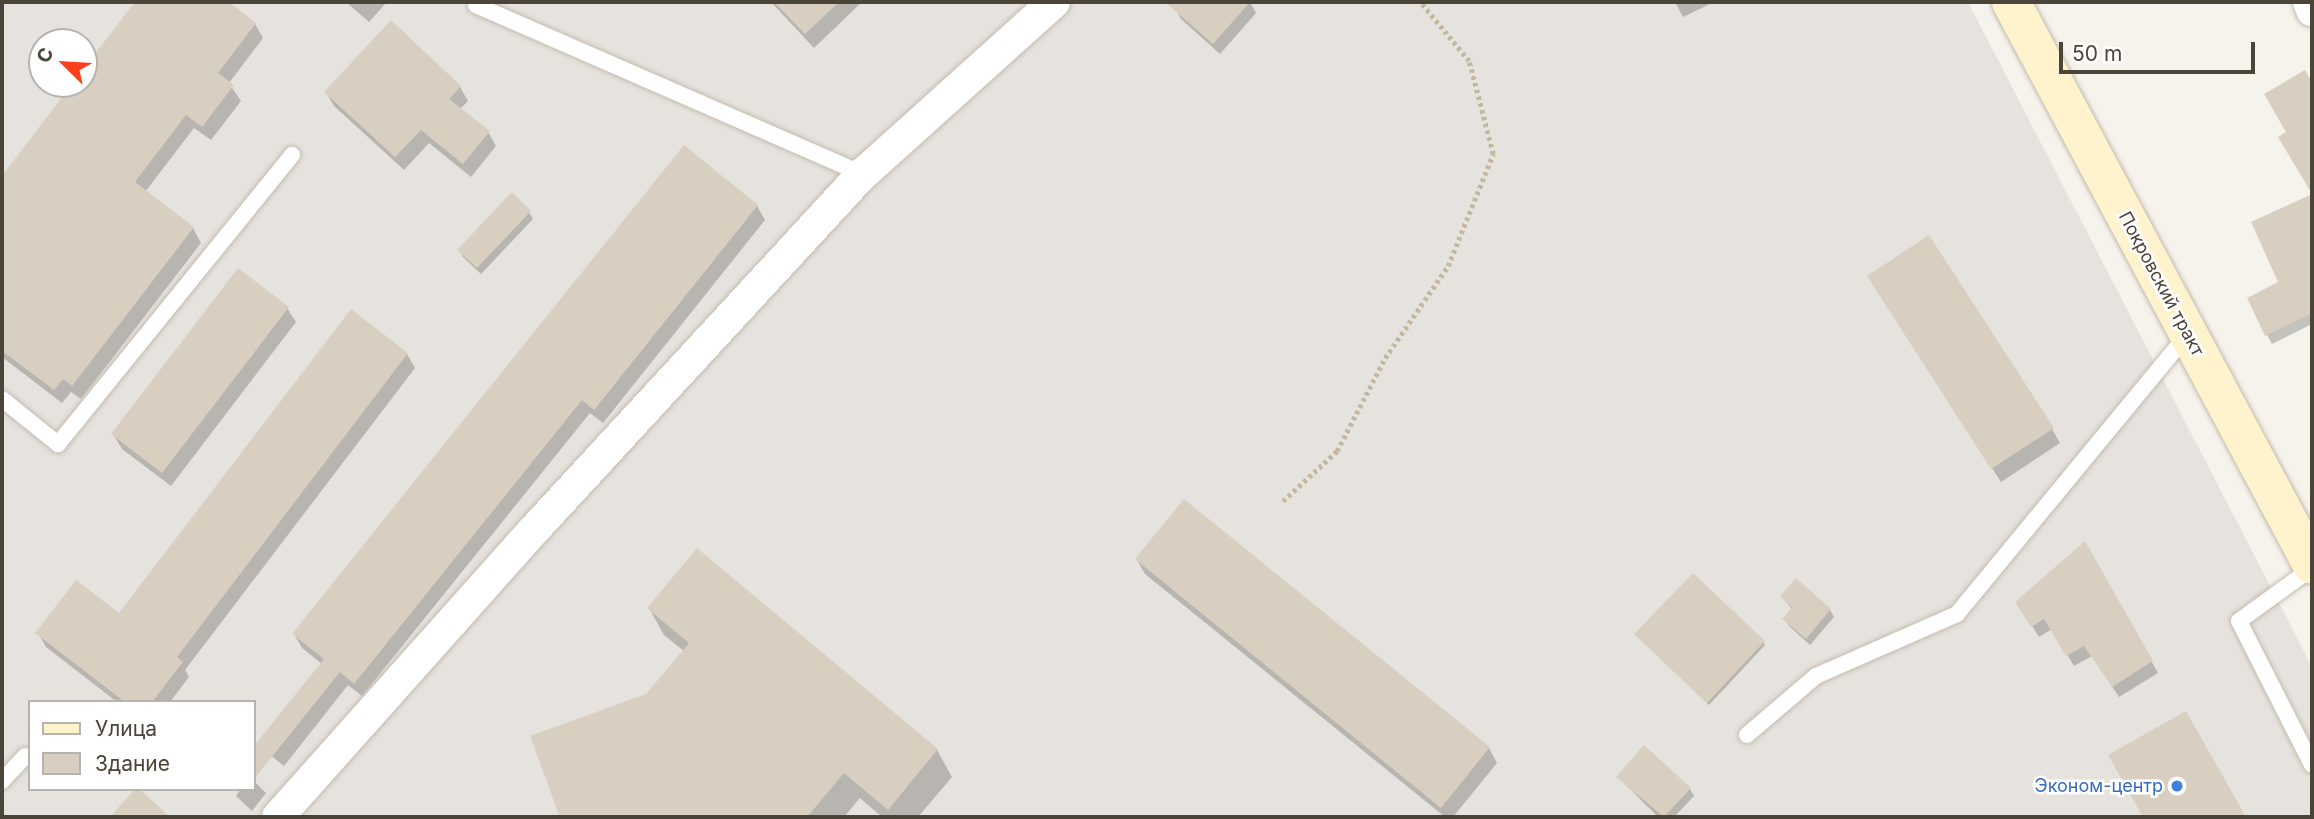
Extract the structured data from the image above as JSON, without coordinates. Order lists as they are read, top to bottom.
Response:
{
  "streets": {
    "main road": ["Покровский тракт"]
  },
  "places": ["Эконом-центр"],
  "legend": ["Улица", "Здание"],
  "scale_bar": "50 m",
  "north": "top left"
}
